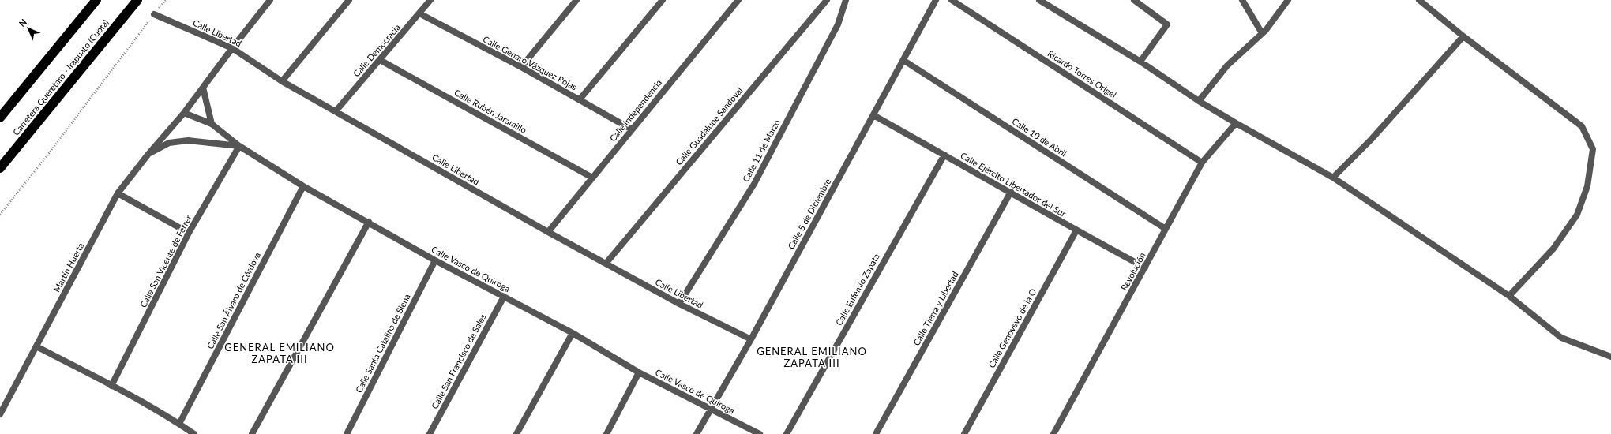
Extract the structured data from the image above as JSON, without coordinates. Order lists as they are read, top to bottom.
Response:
{
  "streets": {
    "highway": ["Carretera Querétaro - Irapuato (Cuota)"],
    "street": [
      "Calle Libertad",
      "Calle Democracia",
      "Calle Genaro Vázquez Rojas",
      "Ricardo Torres Origel",
      "Calle Independencia",
      "Calle Rubén Jaramillo",
      "Calle Guadalupe Sandoval",
      "Calle 10 de Abril",
      "Calle 11 de Marzo",
      "Calle Ejército Libertador del Sur",
      "Calle 5 de Diciembre",
      "Calle San Vicente de Ferrer",
      "Martín Huerta",
      "Calle Vasco de Quiroga",
      "Revolución",
      "Calle Eufemio Zapata",
      "Calle San Álvaro de Córdova",
      "Calle Tierra y Libertad",
      "Calle Genovevo de la O",
      "Calle Santa Catalina de Siena",
      "Calle San Francisco de Sales"
    ]
  },
  "crossings": [
    ["Calle Libertad", "Calle Democracia"],
    ["Calle Libertad", "Calle Independencia"],
    ["Calle Libertad", "Calle Guadalupe Sandoval"],
    ["Calle Libertad", "Calle 11 de Marzo"],
    ["Calle Libertad", "Calle 5 de Diciembre"],
    ["Calle Democracia", "Calle Genaro Vázquez Rojas"],
    ["Calle Democracia", "Calle Rubén Jaramillo"],
    ["Calle Genaro Vázquez Rojas", "Calle Independencia"],
    ["Ricardo Torres Origel", "Revolución"],
    ["Calle Independencia", "Calle Rubén Jaramillo"],
    ["Calle 10 de Abril", "Calle 5 de Diciembre"],
    ["Calle 10 de Abril", "Revolución"],
    ["Calle Ejército Libertador del Sur", "Calle 5 de Diciembre"],
    ["Calle Ejército Libertador del Sur", "Revolución"],
    ["Calle Ejército Libertador del Sur", "Calle Eufemio Zapata"],
    ["Calle Ejército Libertador del Sur", "Calle Tierra y Libertad"],
    ["Calle Ejército Libertador del Sur", "Calle Genovevo de la O"],
    ["Calle 5 de Diciembre", "Calle Vasco de Quiroga"],
    ["Calle San Vicente de Ferrer", "Calle Vasco de Quiroga"],
    ["Martín Huerta", "Calle Vasco de Quiroga"],
    ["Calle Vasco de Quiroga", "Calle San Álvaro de Córdova"],
    ["Calle Vasco de Quiroga", "Calle Santa Catalina de Siena"],
    ["Calle Vasco de Quiroga", "Calle San Francisco de Sales"]
  ],
  "districts": ["GENERAL EMILIANO ZAPATA III", "GENERAL EMILIANO ZAPATA III"],
  "north": "top left"
}
